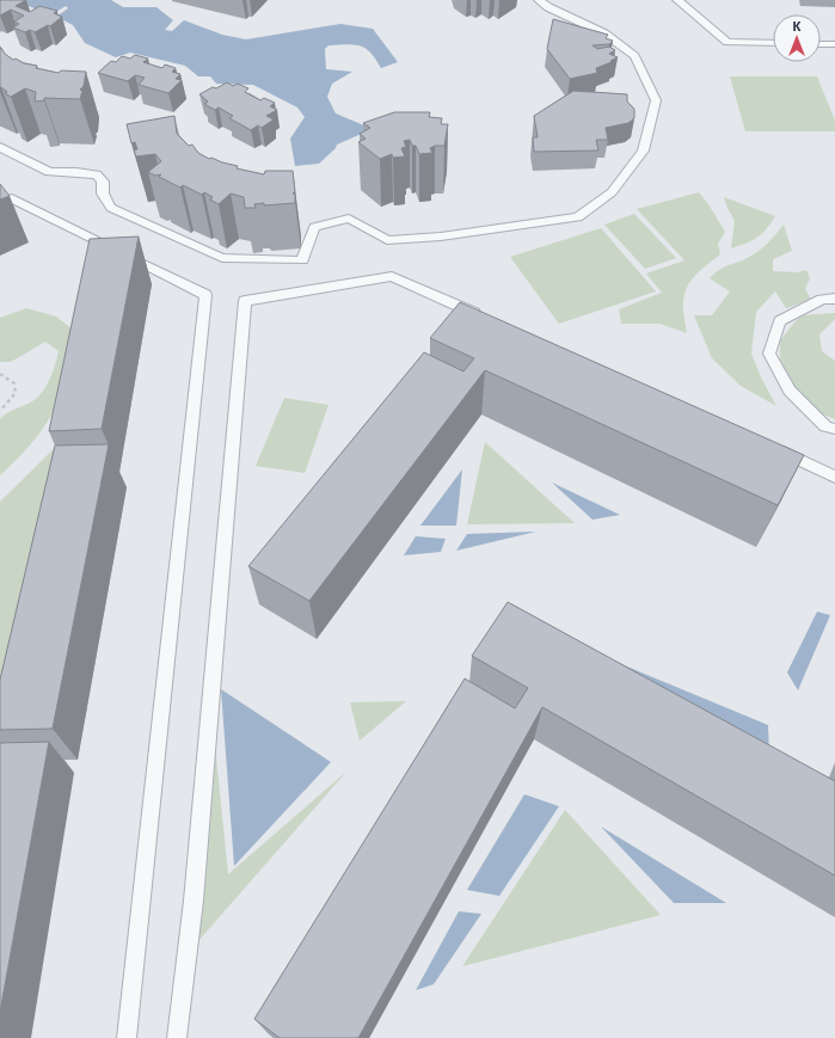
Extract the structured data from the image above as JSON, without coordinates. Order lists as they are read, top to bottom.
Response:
{
  "north": "top"
}
